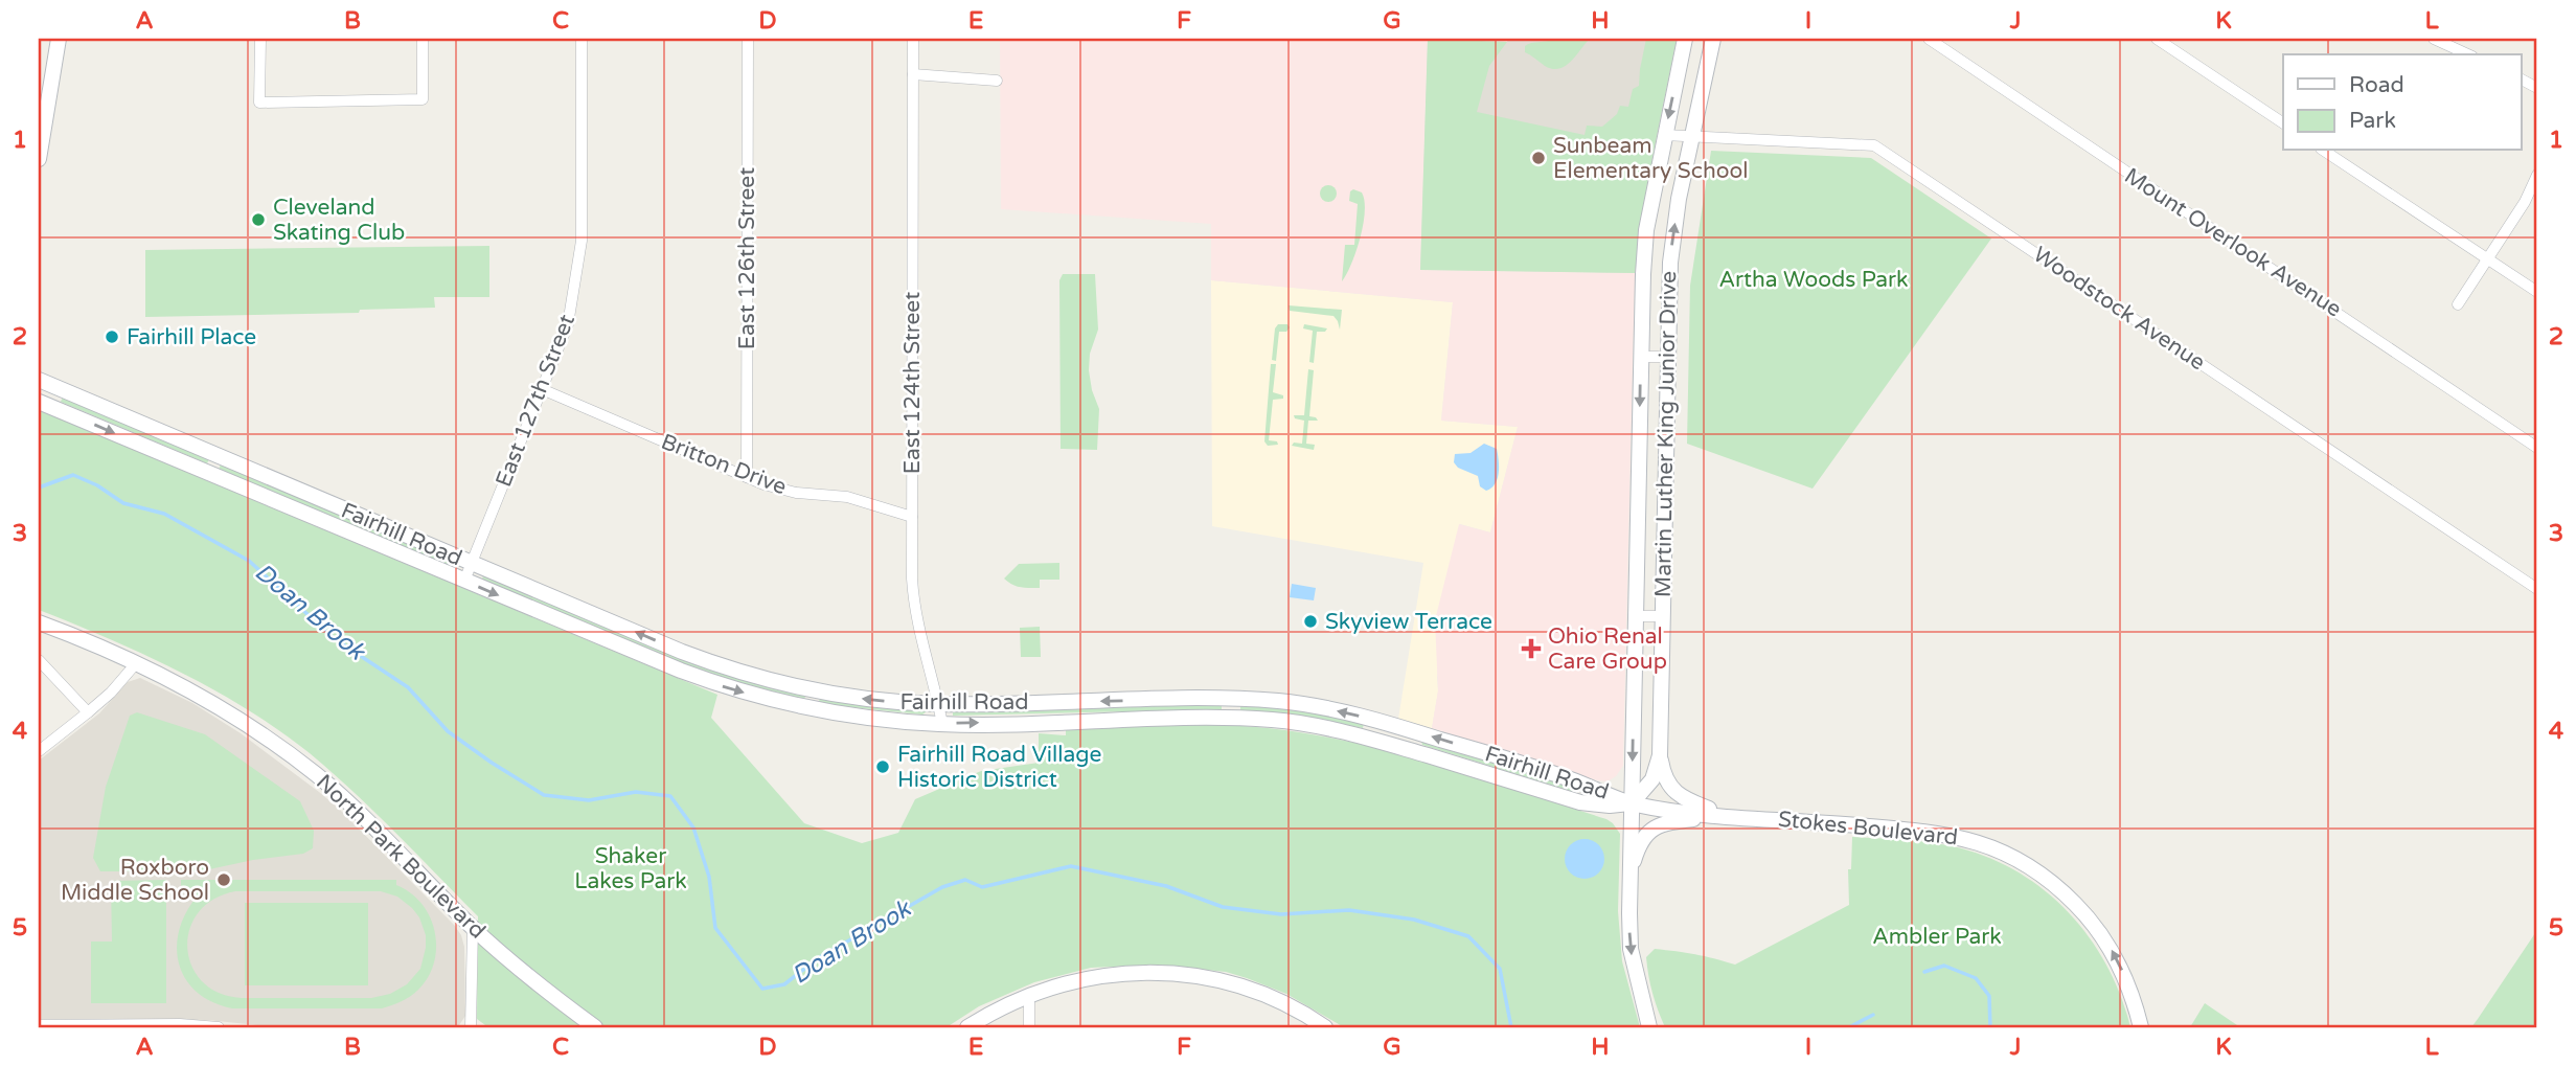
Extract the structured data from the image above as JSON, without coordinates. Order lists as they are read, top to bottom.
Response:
{
  "streets": {
    "main road": [
      "Martin Luther King Junior Drive",
      "Fairhill Road",
      "Stokes Boulevard",
      "North Park Boulevard"
    ],
    "street": [
      "Mount Overlook Avenue",
      "East 126th Street",
      "Woodstock Avenue",
      "East 124th Street",
      "East 127th Street",
      "Britton Drive"
    ]
  },
  "crossings": [
    ["East 126th Street", "Britton Drive"],
    ["Woodstock Avenue", "Martin Luther King Junior Drive"],
    ["East 124th Street", "Britton Drive"],
    ["East 124th Street", "Fairhill Road"],
    ["East 127th Street", "Britton Drive"],
    ["East 127th Street", "Fairhill Road"],
    ["Martin Luther King Junior Drive", "Fairhill Road"],
    ["Martin Luther King Junior Drive", "Stokes Boulevard"],
    ["Fairhill Road", "Stokes Boulevard"]
  ],
  "one_way": ["Stokes Boulevard"],
  "water": ["Doan Brook"],
  "parks": ["Artha Woods Park", "Shaker Lakes Park", "Ambler Park"],
  "places": {
    "other": [
      "Sunbeam Elementary School",
      "Cleveland Skating Club",
      "Fairhill Place",
      "Skyview Terrace",
      "Fairhill Road Village Historic District",
      "Roxboro Middle School"
    ],
    "health": ["Ohio Renal Care Group"]
  },
  "legend": ["Road", "Park"],
  "grid": {
    "columns": [
      "A",
      "B",
      "C",
      "D",
      "E",
      "F",
      "G",
      "H",
      "I",
      "J",
      "K",
      "L"
    ],
    "rows": [
      "1",
      "2",
      "3",
      "4",
      "5"
    ]
  }
}
